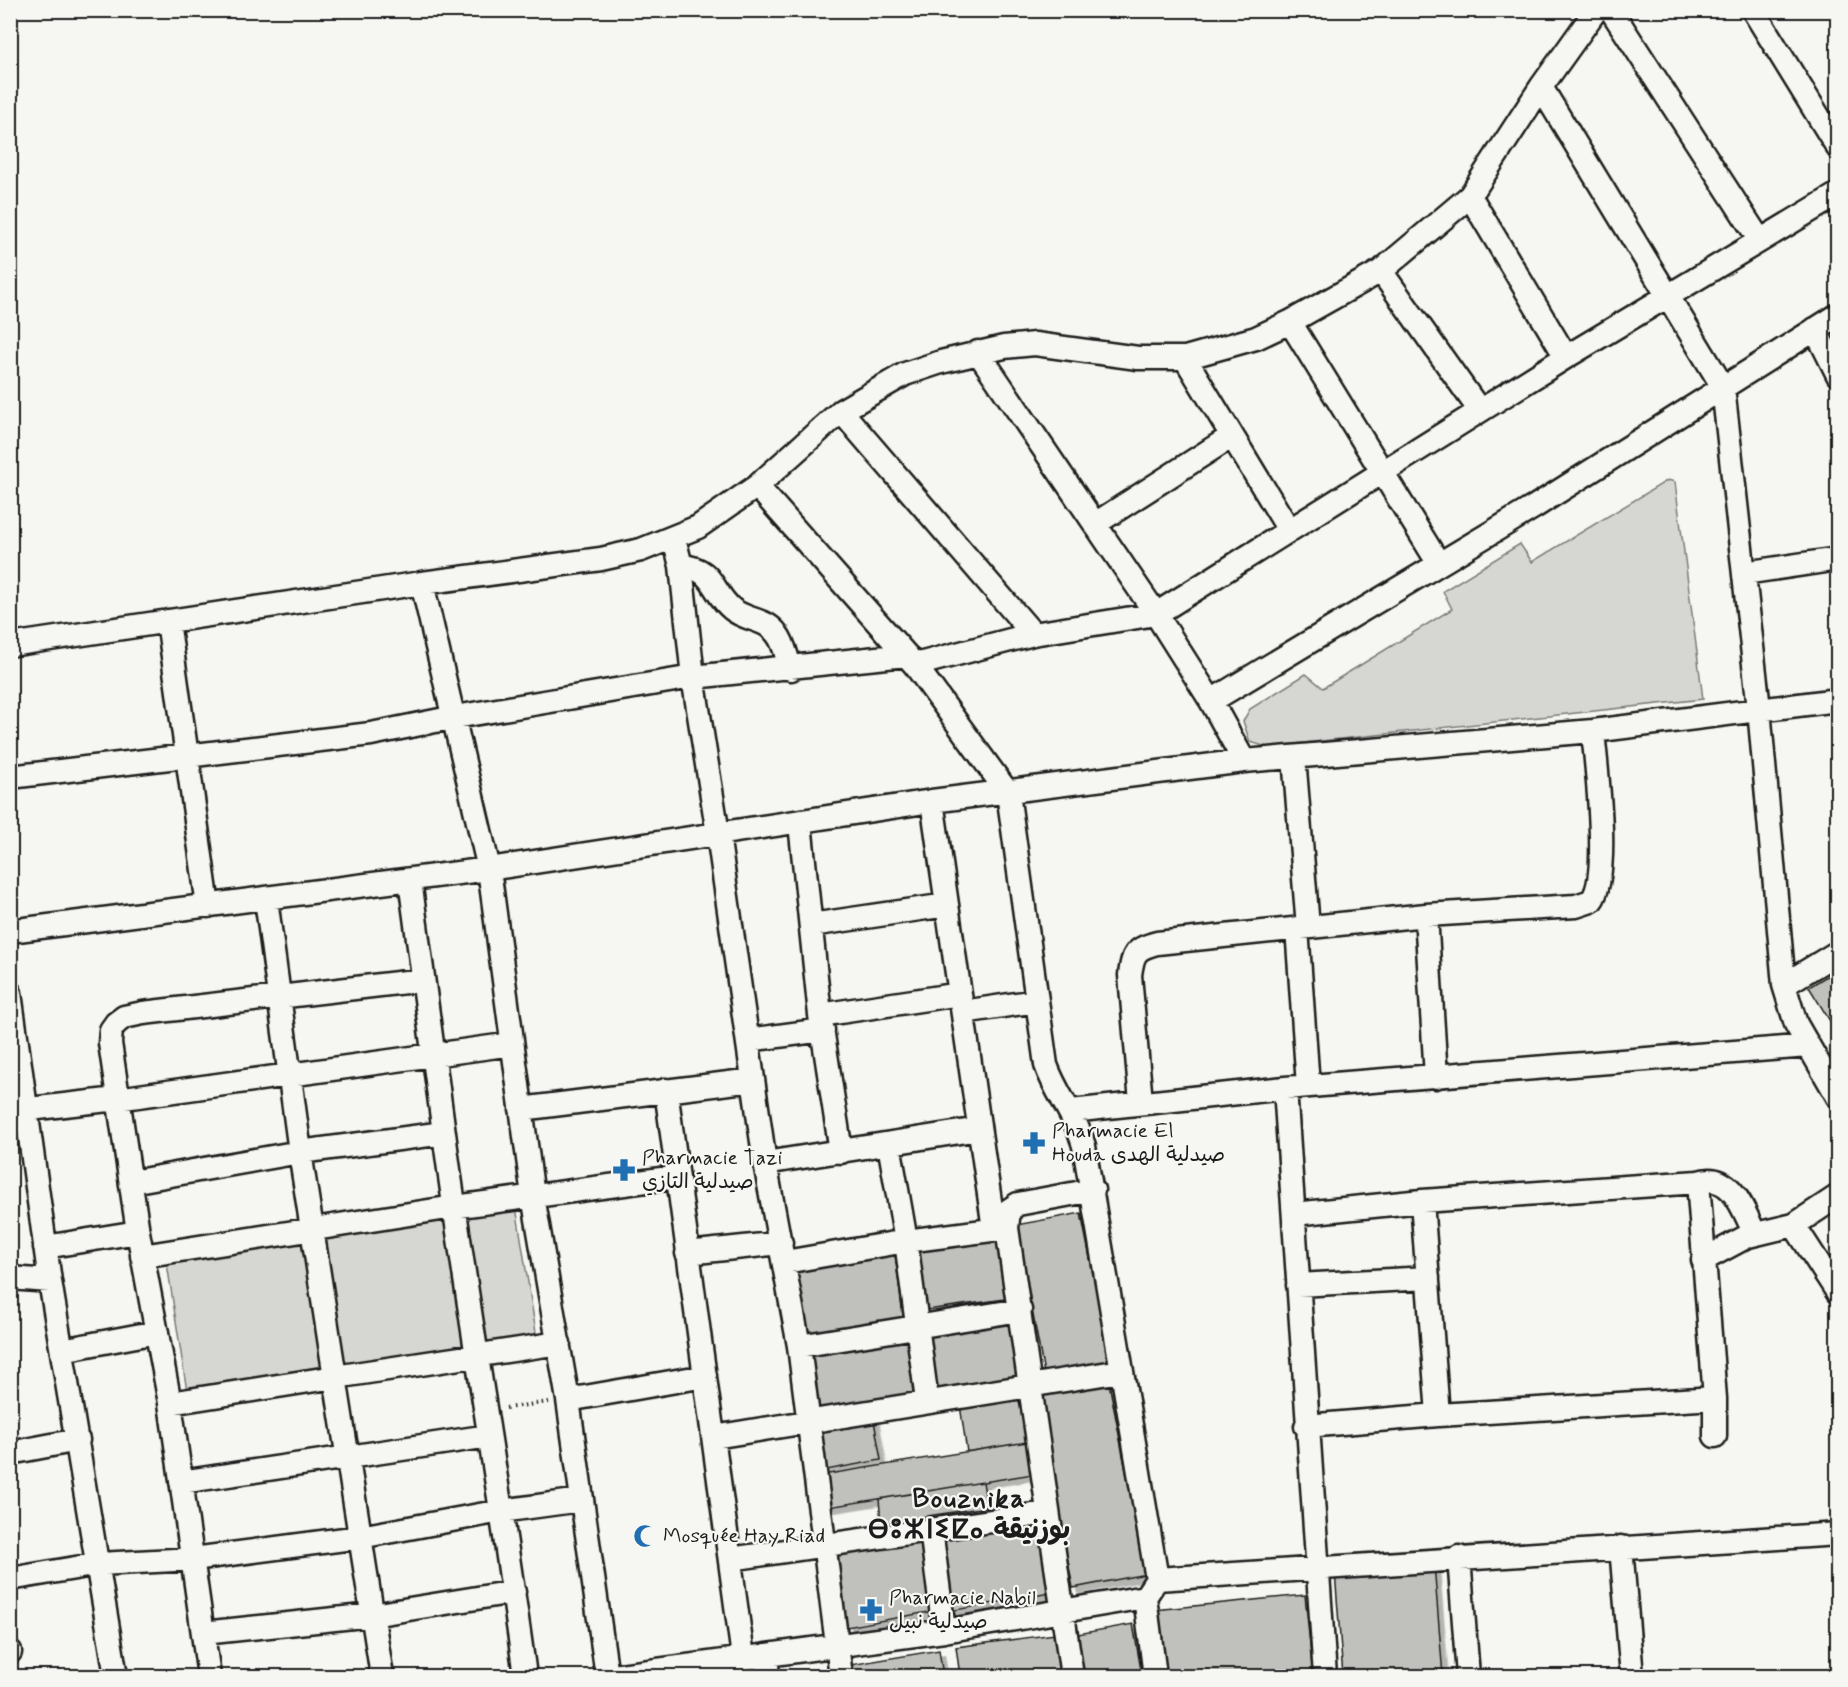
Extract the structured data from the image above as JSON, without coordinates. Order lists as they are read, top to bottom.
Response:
{
  "districts": ["Bouznika ⴱⵓⵣⵏⵉⵇⴰ بوزنيقة"],
  "places": {
    "pharmacy": ["Pharmacie El Houda صيدلية الهدى", "Pharmacie Tazi صيدلية التازي", "Pharmacie Nabil صيدلية نبيل"],
    "mosque": ["Mosquée Hay Riad"]
  }
}
